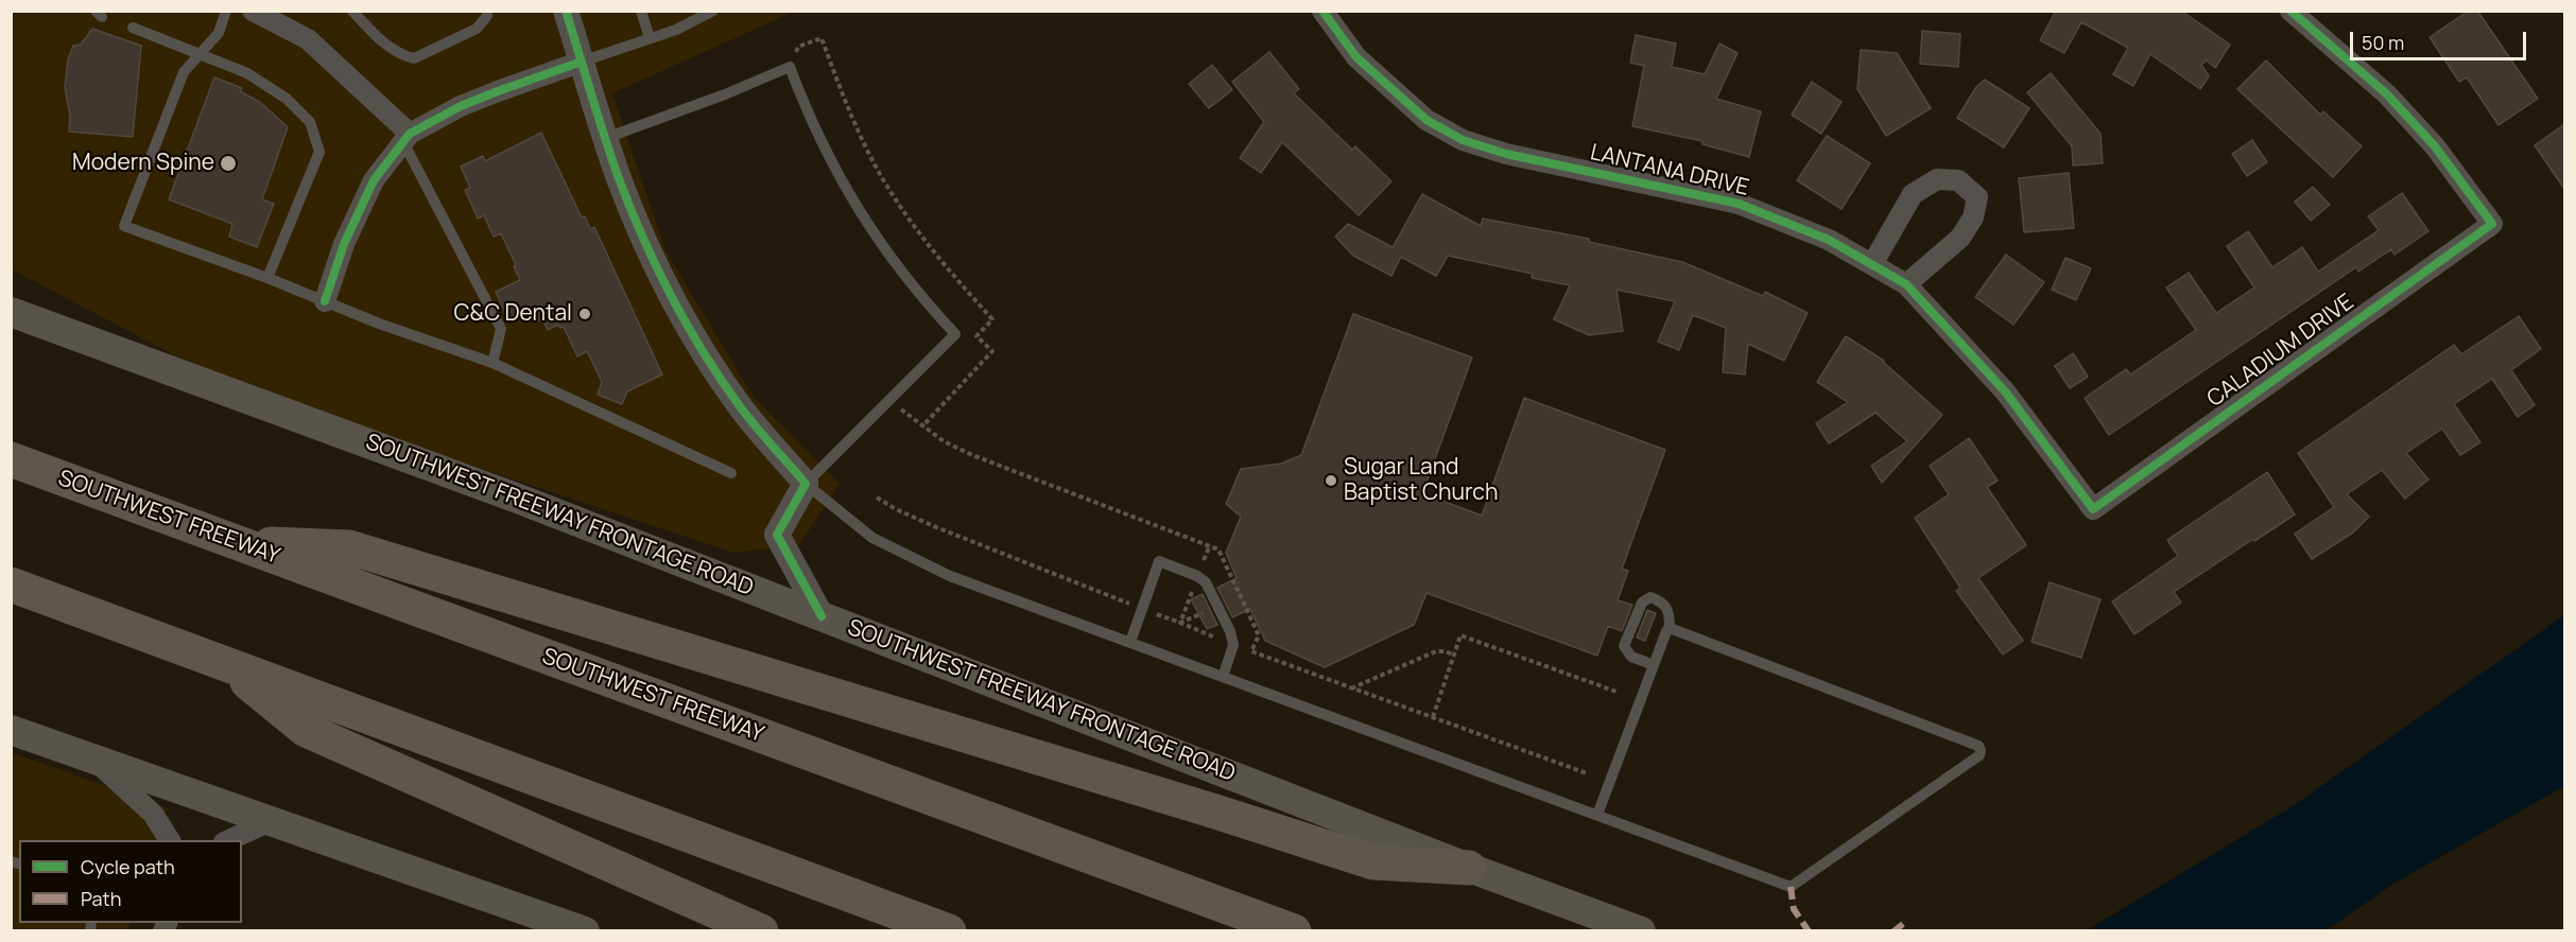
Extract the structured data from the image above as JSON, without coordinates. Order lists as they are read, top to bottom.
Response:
{
  "streets": {
    "highway": ["SOUTHWEST FREEWAY"],
    "main road": ["SOUTHWEST FREEWAY FRONTAGE ROAD"],
    "street": ["LANTANA DRIVE", "CALADIUM DRIVE"]
  },
  "crossings": [
    ["LANTANA DRIVE", "CALADIUM DRIVE"]
  ],
  "places": ["Modern Spine", "C&C Dental", "Sugar Land Baptist Church"],
  "legend": ["Cycle path", "Path"],
  "scale_bar": "50 m"
}
